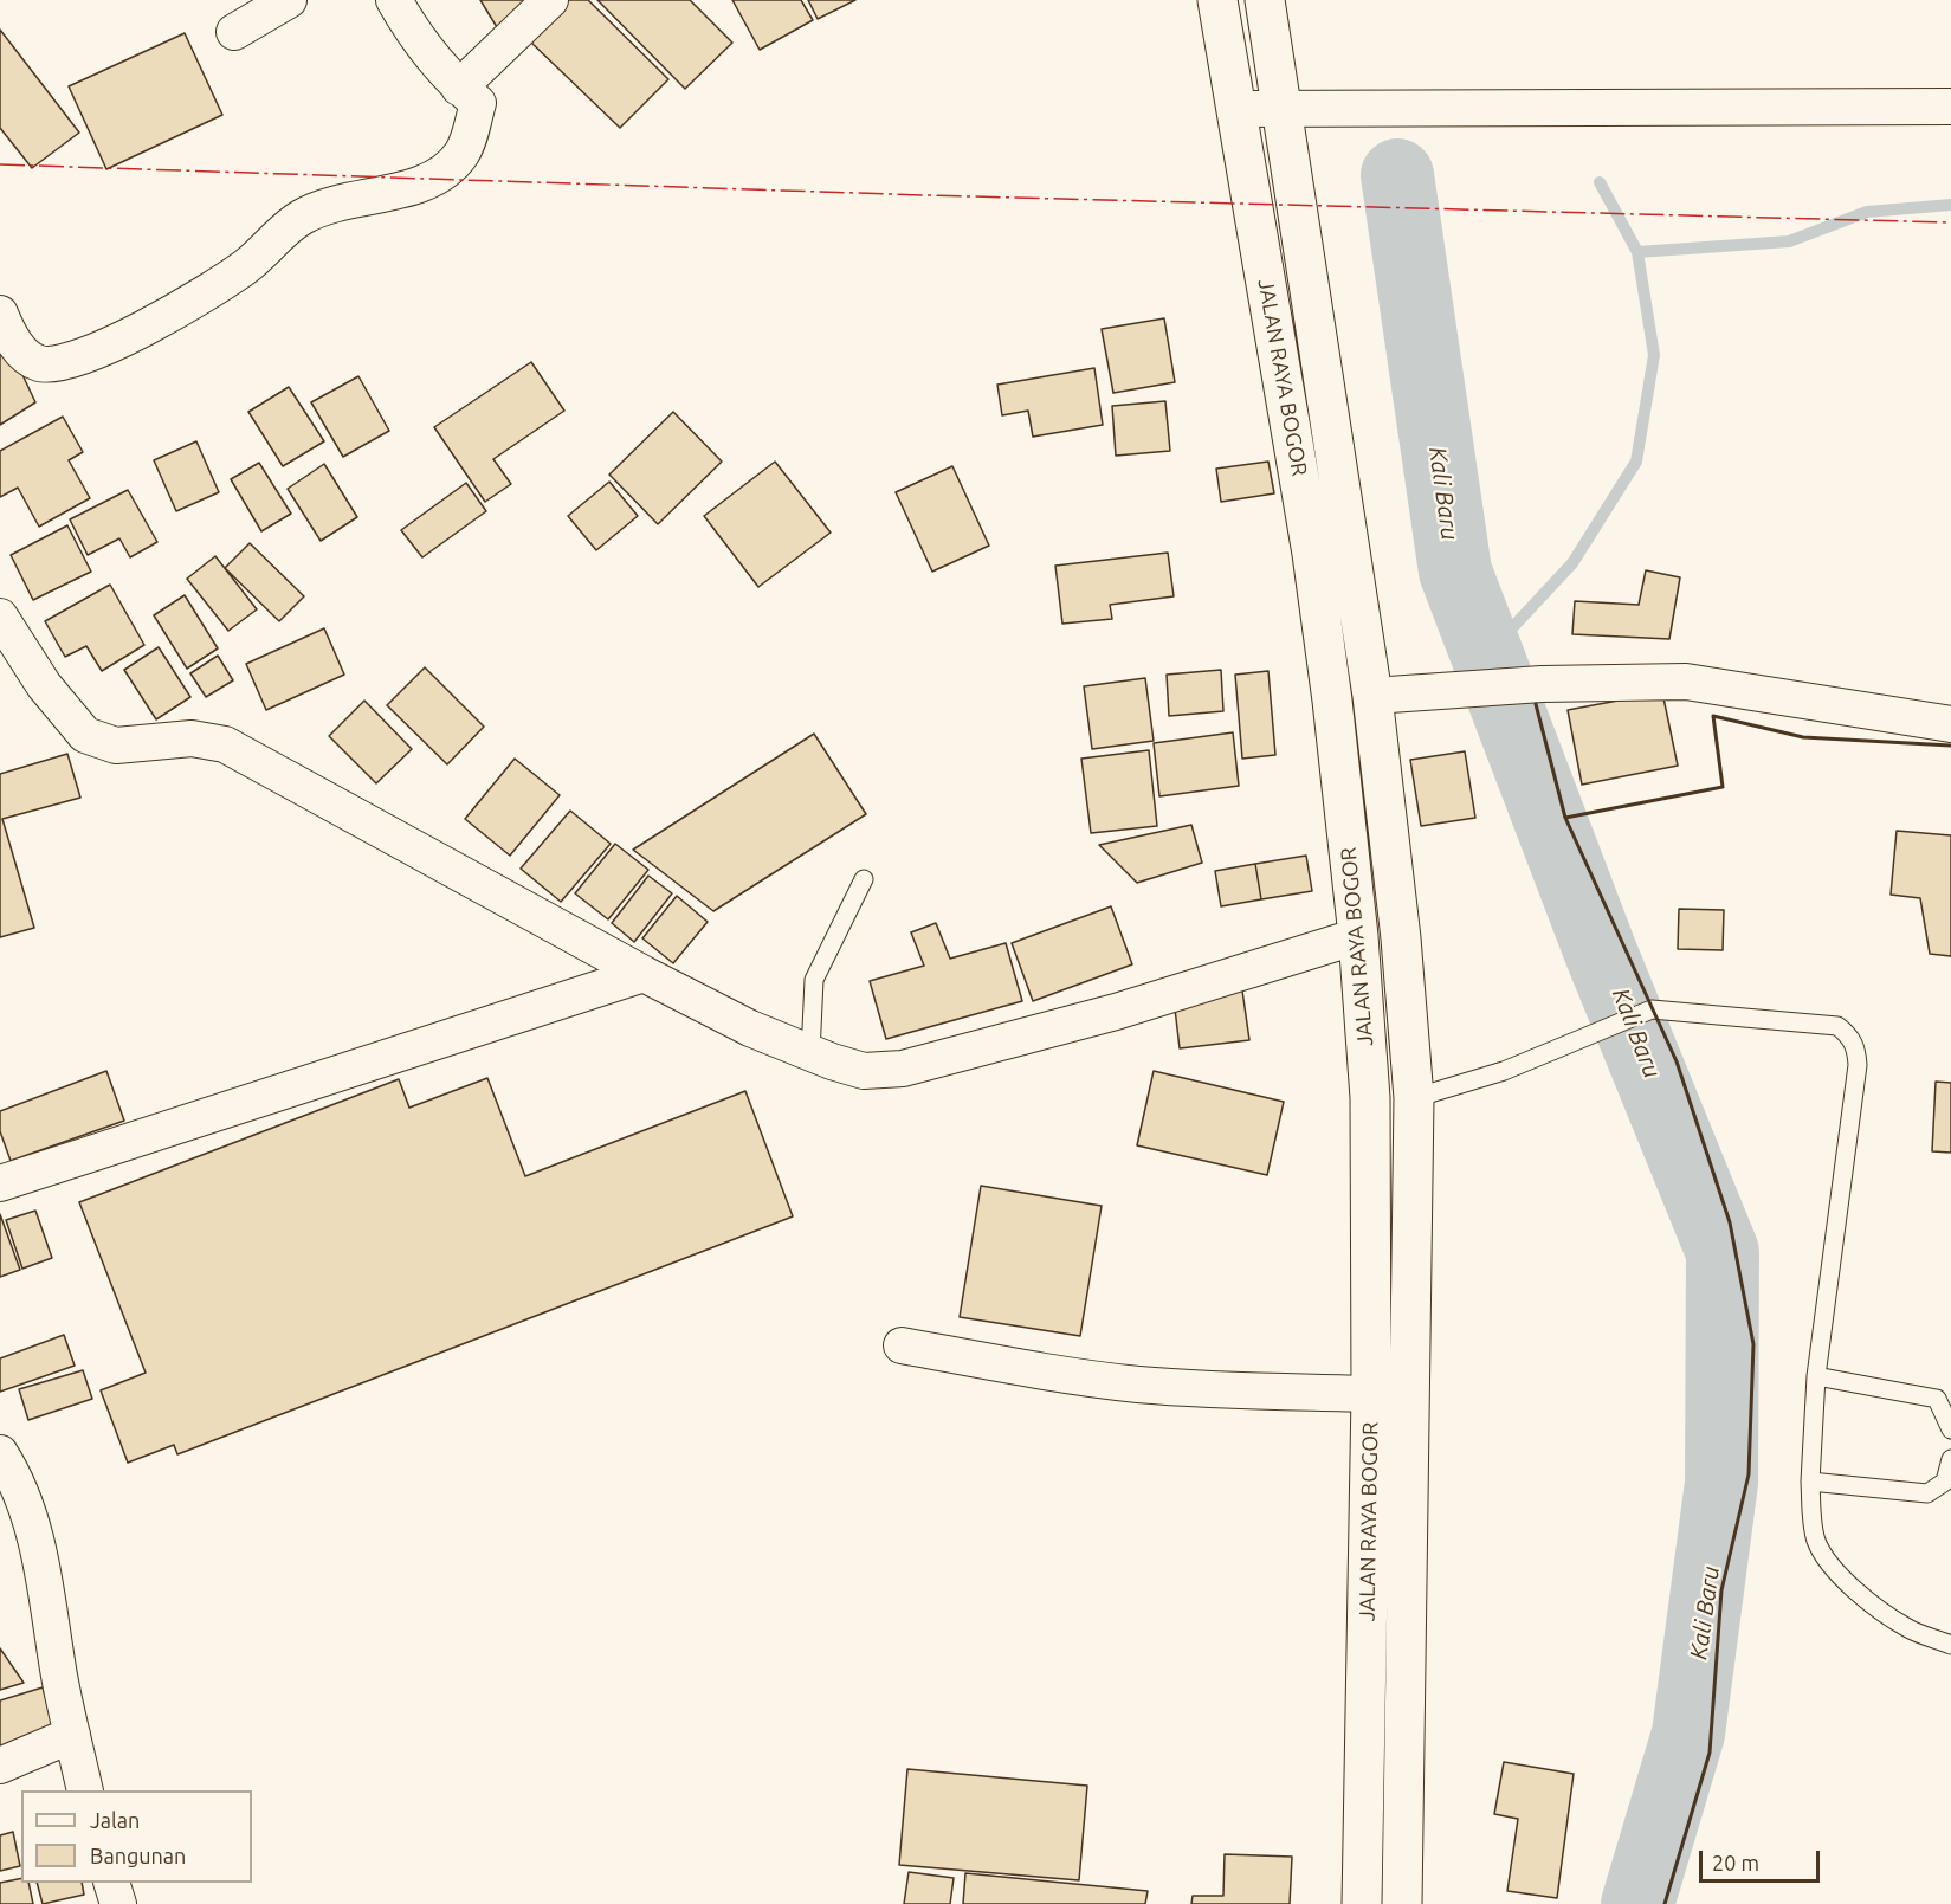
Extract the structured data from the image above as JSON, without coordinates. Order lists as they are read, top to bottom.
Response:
{
  "streets": {
    "highway": ["JALAN RAYA BOGOR"]
  },
  "water": ["Kali Baru"],
  "legend": ["Jalan", "Bangunan"],
  "scale_bar": "20 m"
}
